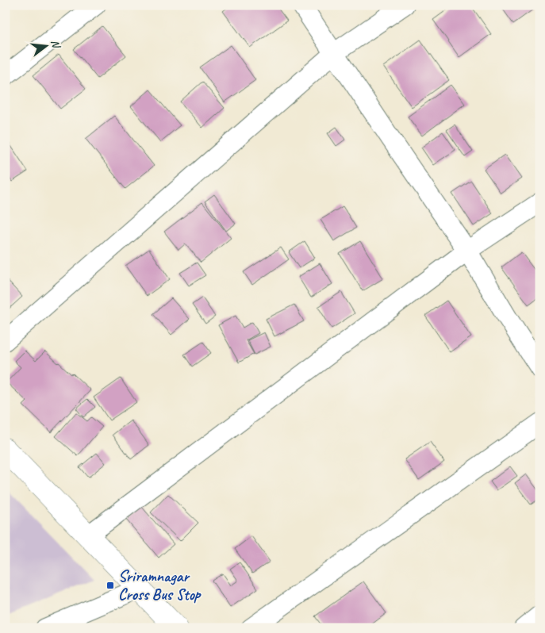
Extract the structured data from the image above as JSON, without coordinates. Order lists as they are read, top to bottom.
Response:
{
  "places": {
    "transit": ["Sriramnagar Cross Bus Stop"]
  },
  "north": "right"
}
